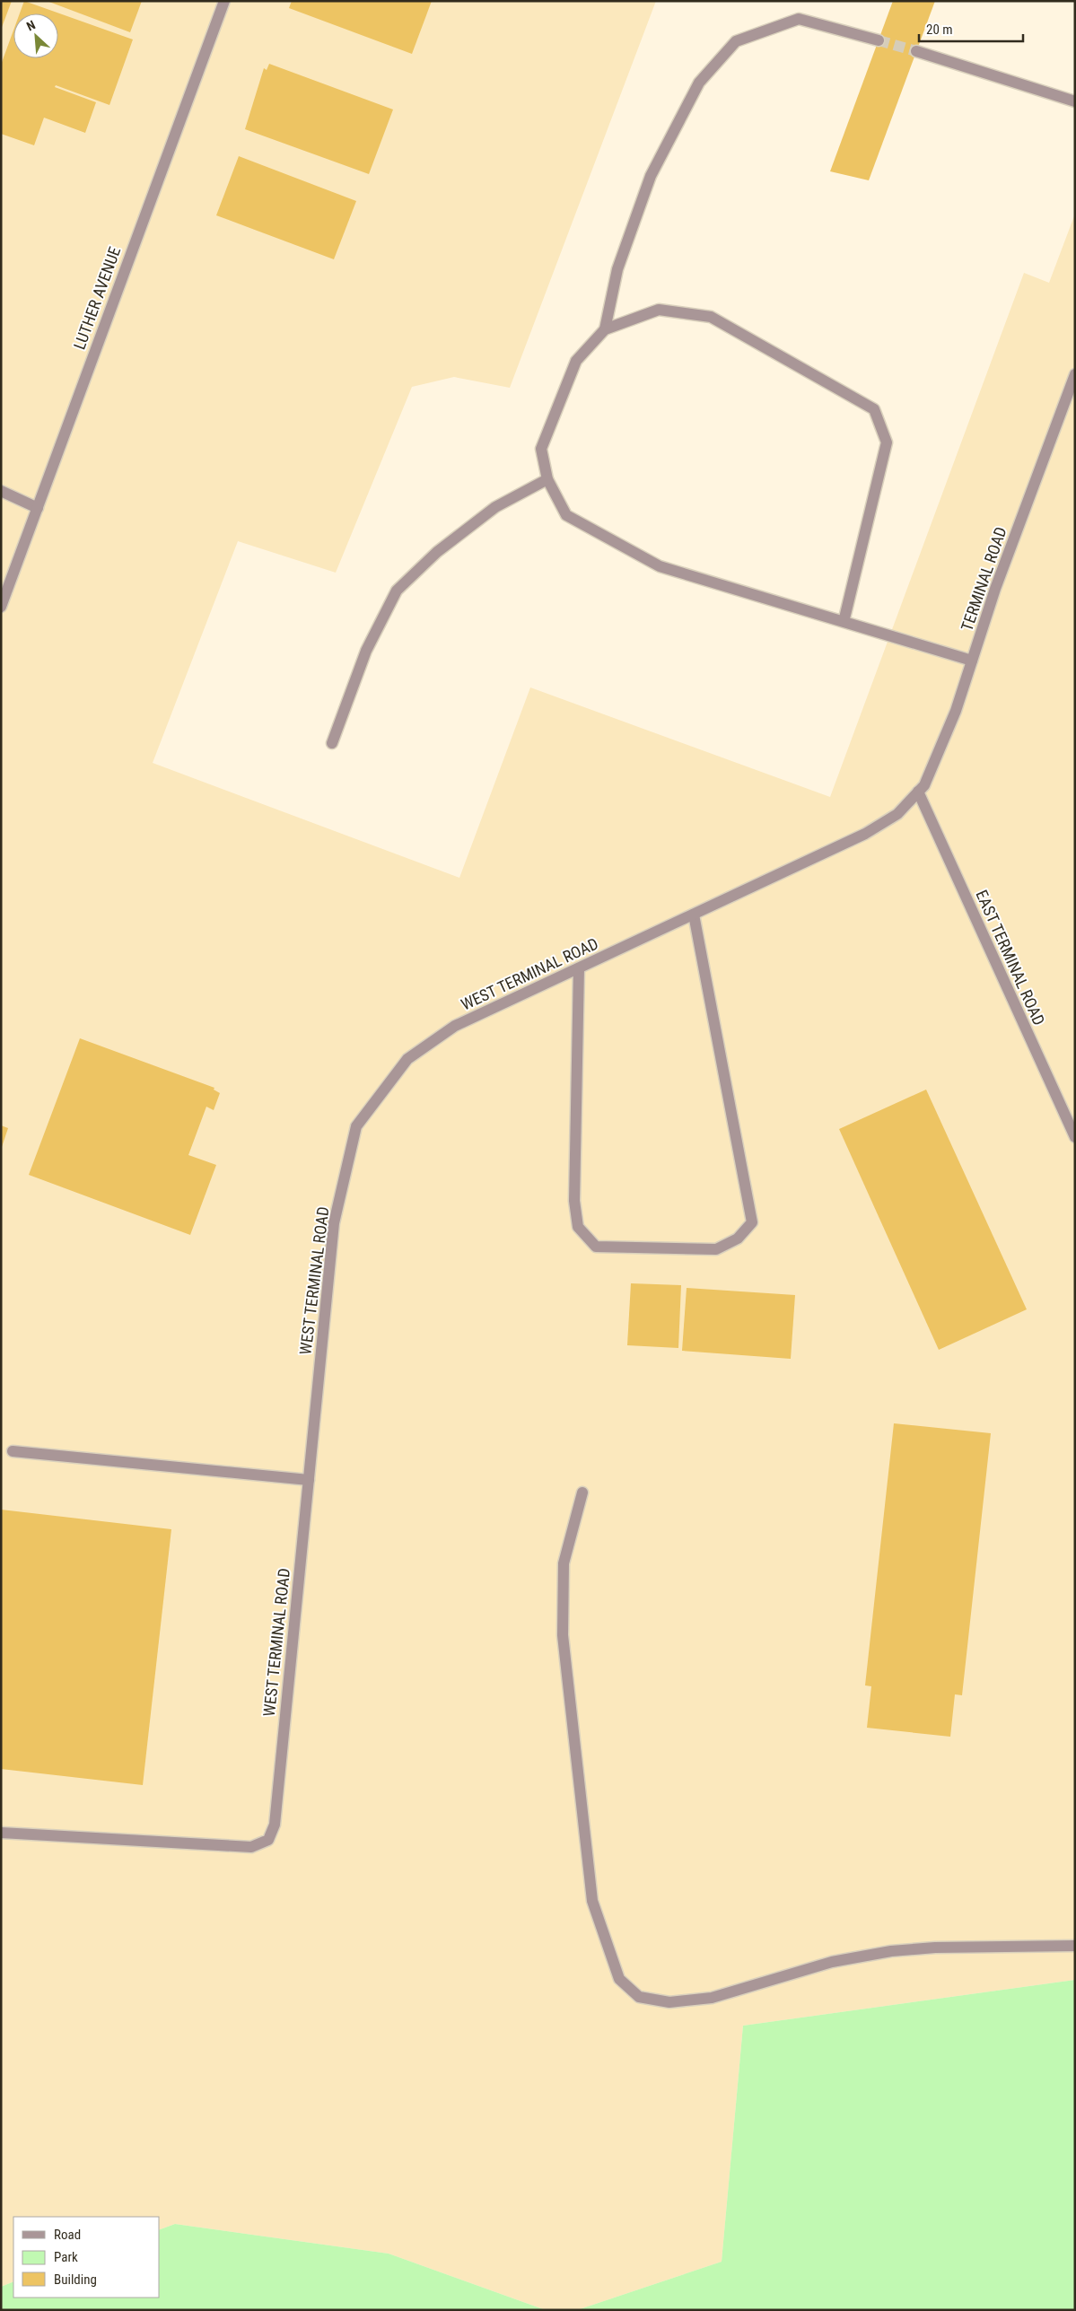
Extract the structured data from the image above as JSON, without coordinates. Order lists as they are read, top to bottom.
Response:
{
  "streets": {
    "street": [
      "LUTHER AVENUE",
      "TERMINAL ROAD",
      "EAST TERMINAL ROAD",
      "WEST TERMINAL ROAD"
    ]
  },
  "crossings": [
    ["TERMINAL ROAD", "EAST TERMINAL ROAD"],
    ["TERMINAL ROAD", "WEST TERMINAL ROAD"],
    ["EAST TERMINAL ROAD", "WEST TERMINAL ROAD"]
  ],
  "legend": ["Road", "Park", "Building"],
  "scale_bar": "20 m",
  "north": "top left"
}
